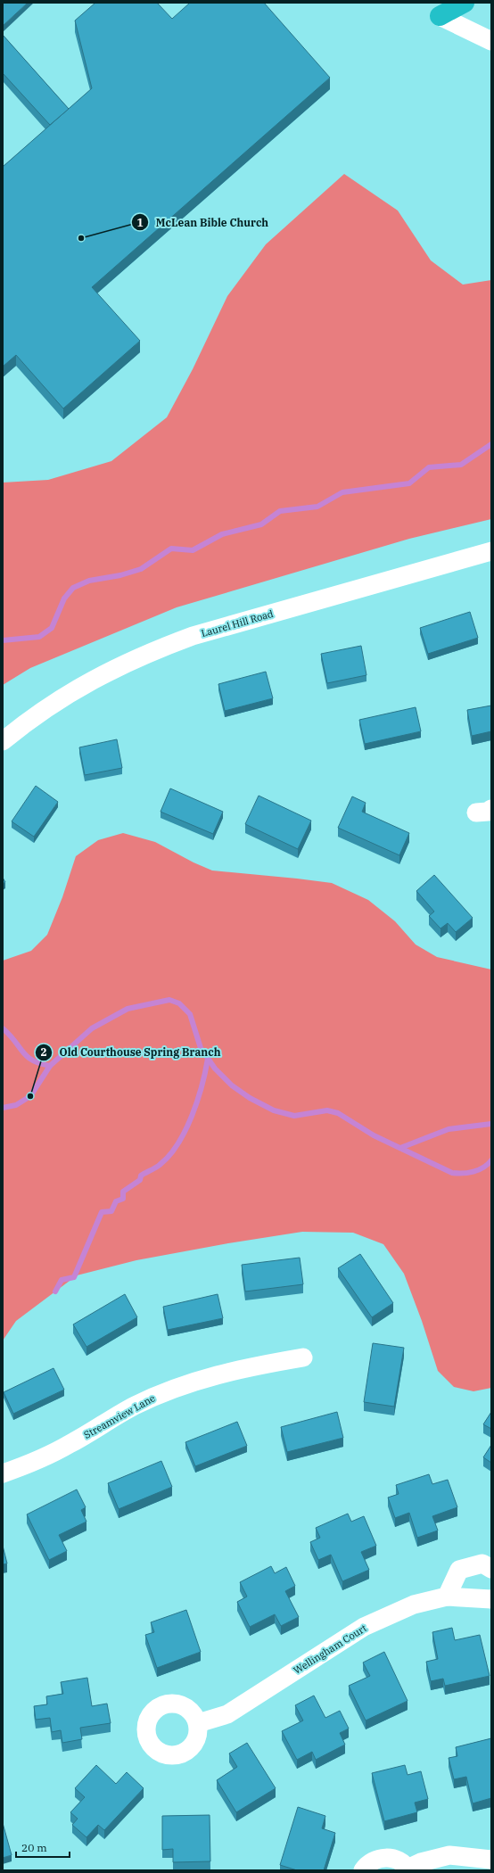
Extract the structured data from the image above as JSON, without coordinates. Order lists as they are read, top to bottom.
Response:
{
  "streets": {
    "street": ["Laurel Hill Road", "Streamview Lane", "Wellingham Court"]
  },
  "places": ["McLean Bible Church", "Old Courthouse Spring Branch"],
  "scale_bar": "20 m"
}
